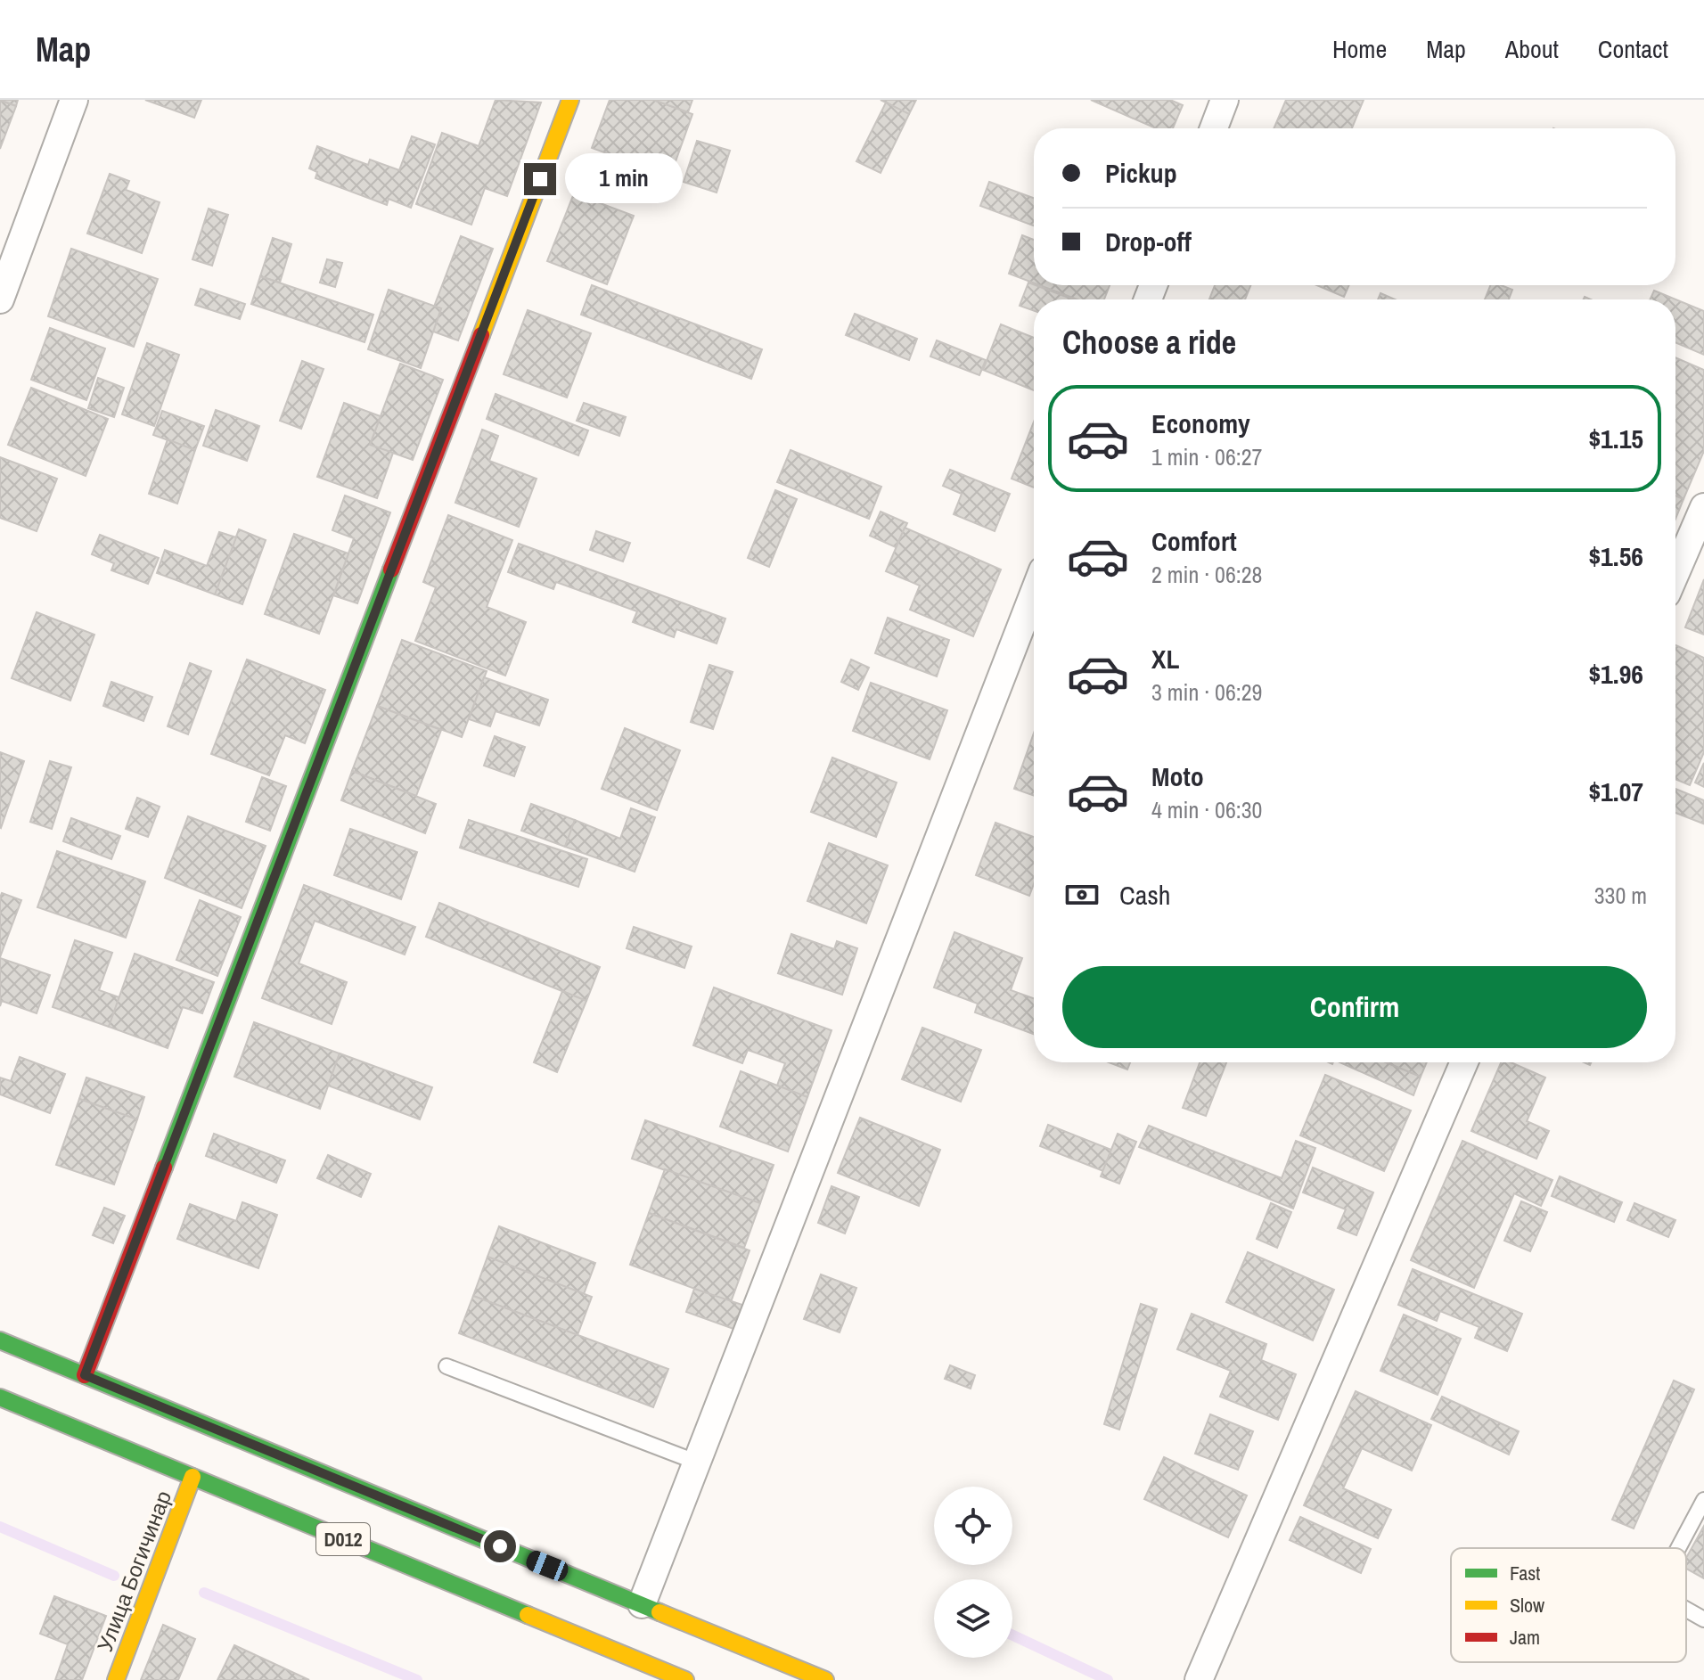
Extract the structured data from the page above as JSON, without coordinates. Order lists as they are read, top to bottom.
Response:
{
  "streets": {
    "main road": ["D012", "Улица Богичинар"]
  },
  "crossings": [
    ["D012", "Улица Богичинар"]
  ],
  "legend": ["Fast", "Slow", "Jam"],
  "page": {
    "header": "Map",
    "nav": [
      "Home",
      "Map",
      "About",
      "Contact"
    ],
    "banner": ["Pickup", "Drop-off"],
    "bubble": "1 min",
    "heading": "Choose a ride",
    "list": [
      {
        "name": "Economy",
        "note": "1 min · 06:27",
        "value": "$1.15"
      },
      {
        "name": "Comfort",
        "note": "2 min · 06:28",
        "value": "$1.56"
      },
      {
        "name": "XL",
        "note": "3 min · 06:29",
        "value": "$1.96"
      },
      {
        "name": "Moto",
        "note": "4 min · 06:30",
        "value": "$1.07"
      }
    ],
    "pay": ["Cash", "330 m"],
    "buttons": "Confirm"
  }
}
